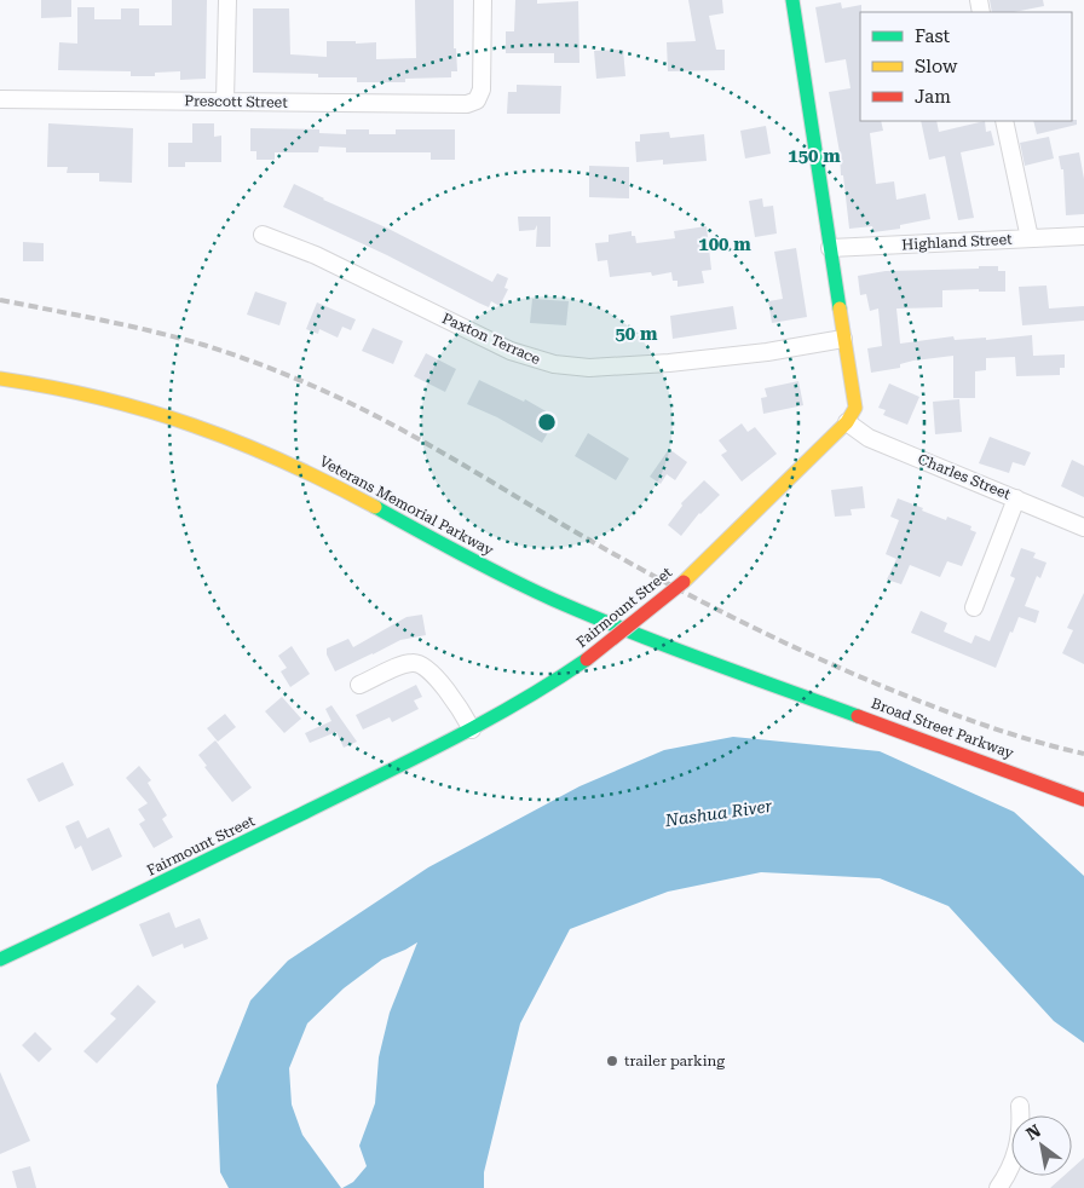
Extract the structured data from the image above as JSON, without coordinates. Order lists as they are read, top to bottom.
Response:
{
  "streets": {
    "street": [
      "Prescott Street",
      "Highland Street",
      "Paxton Terrace",
      "Charles Street",
      "Veterans Memorial Parkway",
      "Fairmount Street",
      "Broad Street Parkway"
    ]
  },
  "crossings": [
    ["Charles Street", "Fairmount Street"],
    ["Veterans Memorial Parkway", "Broad Street Parkway"]
  ],
  "water": ["Nashua River"],
  "places": ["trailer parking"],
  "legend": ["Fast", "Slow", "Jam"],
  "north": "top left",
  "rings": ["150 m", "100 m", "50 m"]
}
